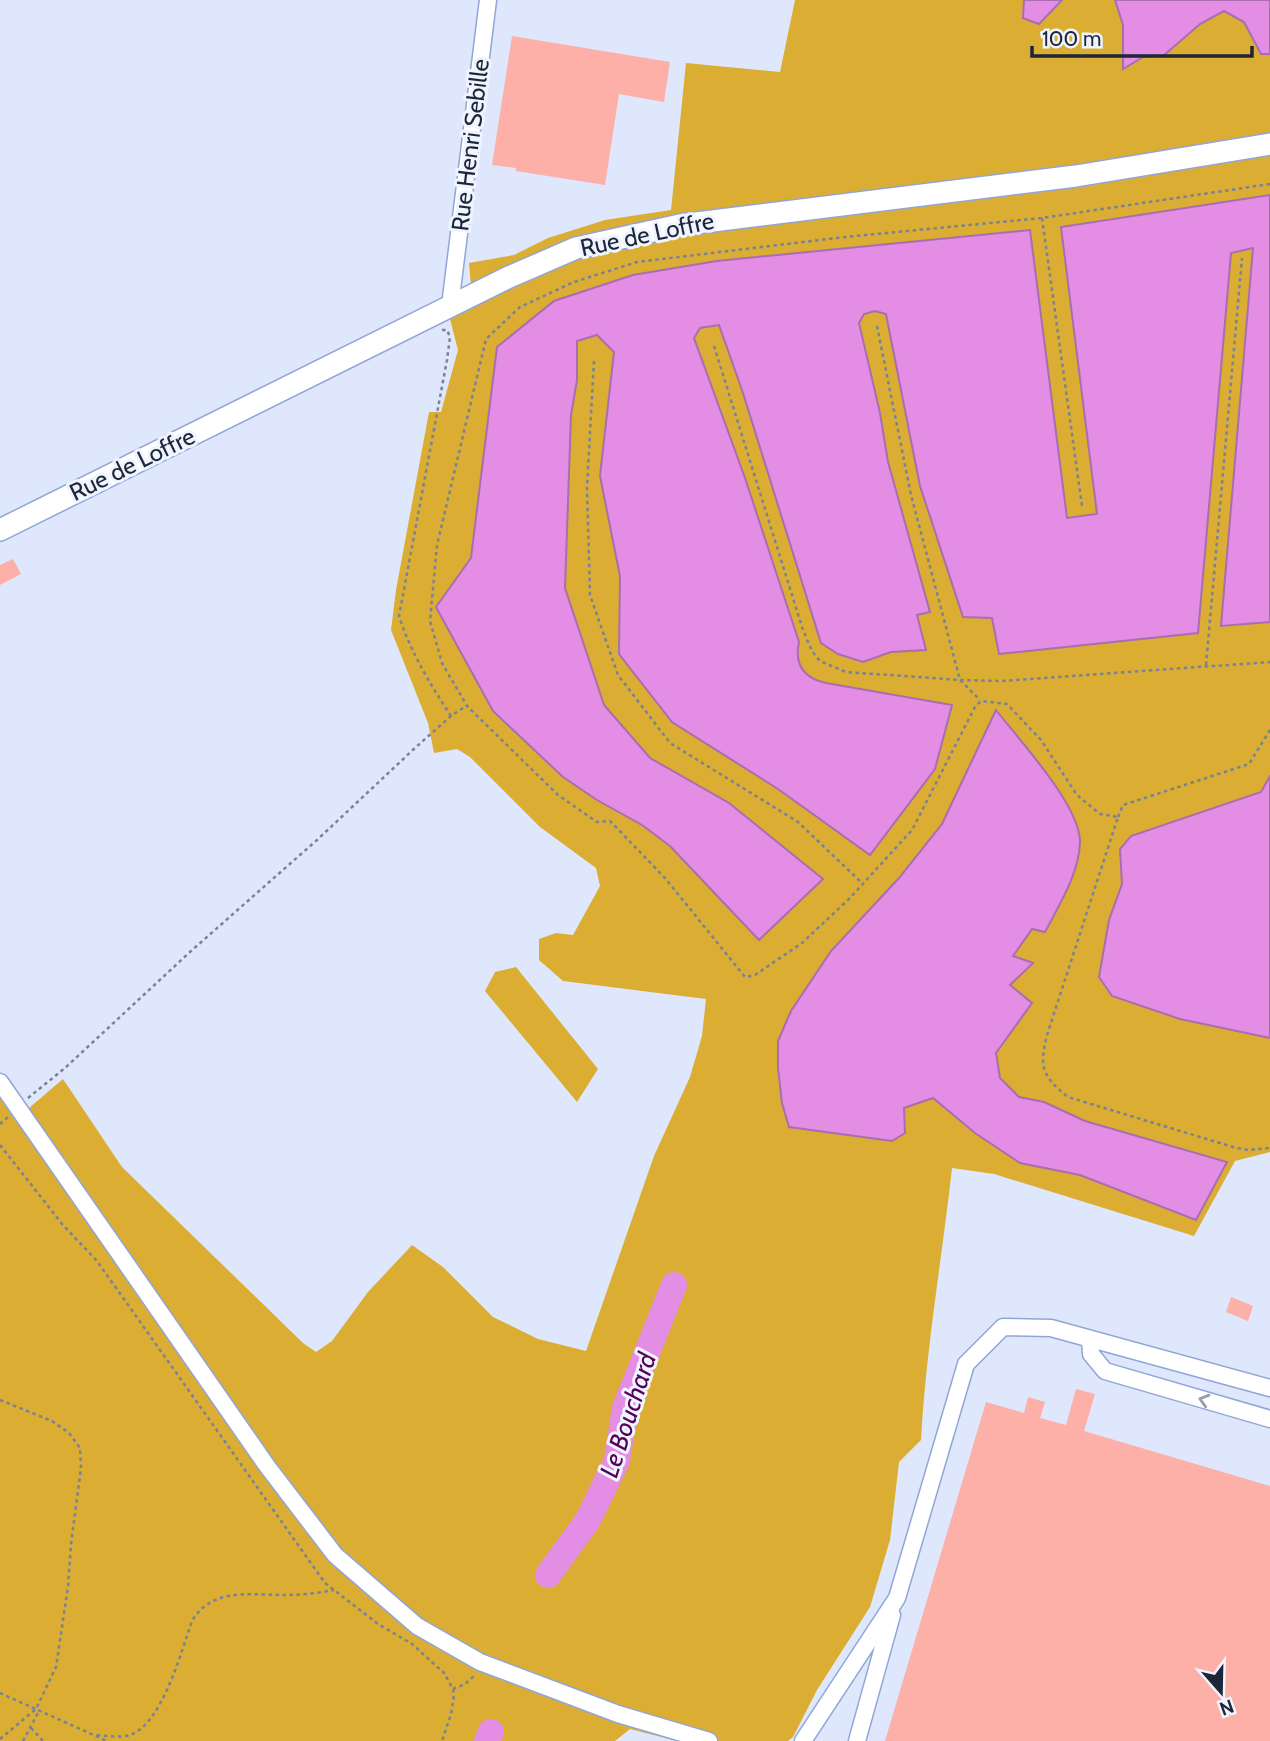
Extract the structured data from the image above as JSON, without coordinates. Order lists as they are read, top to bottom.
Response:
{
  "streets": {
    "main road": ["Rue de Loffre"],
    "lane": ["Rue Henri Sebille"]
  },
  "crossings": [
    ["Rue Henri Sebille", "Rue de Loffre"]
  ],
  "water": ["Le Bouchard"],
  "scale_bar": "100 m",
  "north": "bottom"
}
